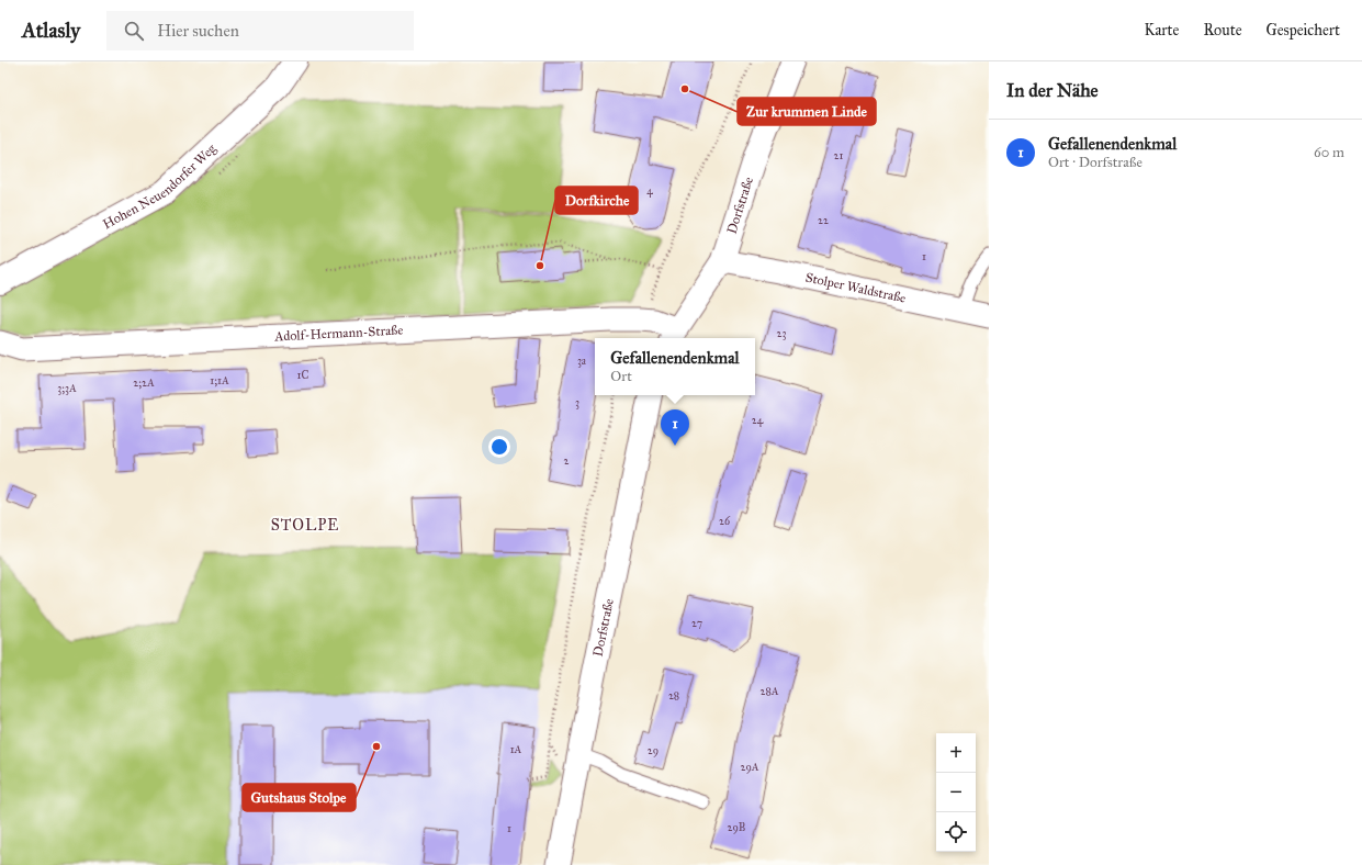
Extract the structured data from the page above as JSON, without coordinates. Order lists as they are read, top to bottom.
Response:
{
  "streets": {
    "main road": ["Hohen Neuendorfer Weg"],
    "street": ["Dorfstraße", "Stolper Waldstraße", "Adolf-Hermann-Straße"]
  },
  "crossings": [
    ["Dorfstraße", "Stolper Waldstraße"],
    ["Dorfstraße", "Adolf-Hermann-Straße"]
  ],
  "districts": ["STOLPE"],
  "places": ["Zur krummen Linde", "Dorfkirche", "Gutshaus Stolpe"],
  "house_numbers": [
    "21",
    "4",
    "22",
    "1",
    "23",
    "3a",
    "1C",
    "1;1A",
    "2;2A",
    "3;3A",
    "3",
    "24",
    "2",
    "26",
    "27",
    "28A",
    "28",
    "1A",
    "29",
    "29A",
    "29B",
    "1"
  ],
  "page": {
    "header": "Atlasly",
    "search": "Hier suchen",
    "nav": ["Karte", "Route", "Gespeichert"],
    "heading": "In der Nähe",
    "list": [
      {
        "mark": "1",
        "name": "Gefallenendenkmal",
        "note": "Ort · Dorfstraße",
        "value": "60 m"
      }
    ],
    "popup": ["Gefallenendenkmal", "Ort"],
    "pins": "1",
    "map_buttons": ["+", "−"]
  }
}
